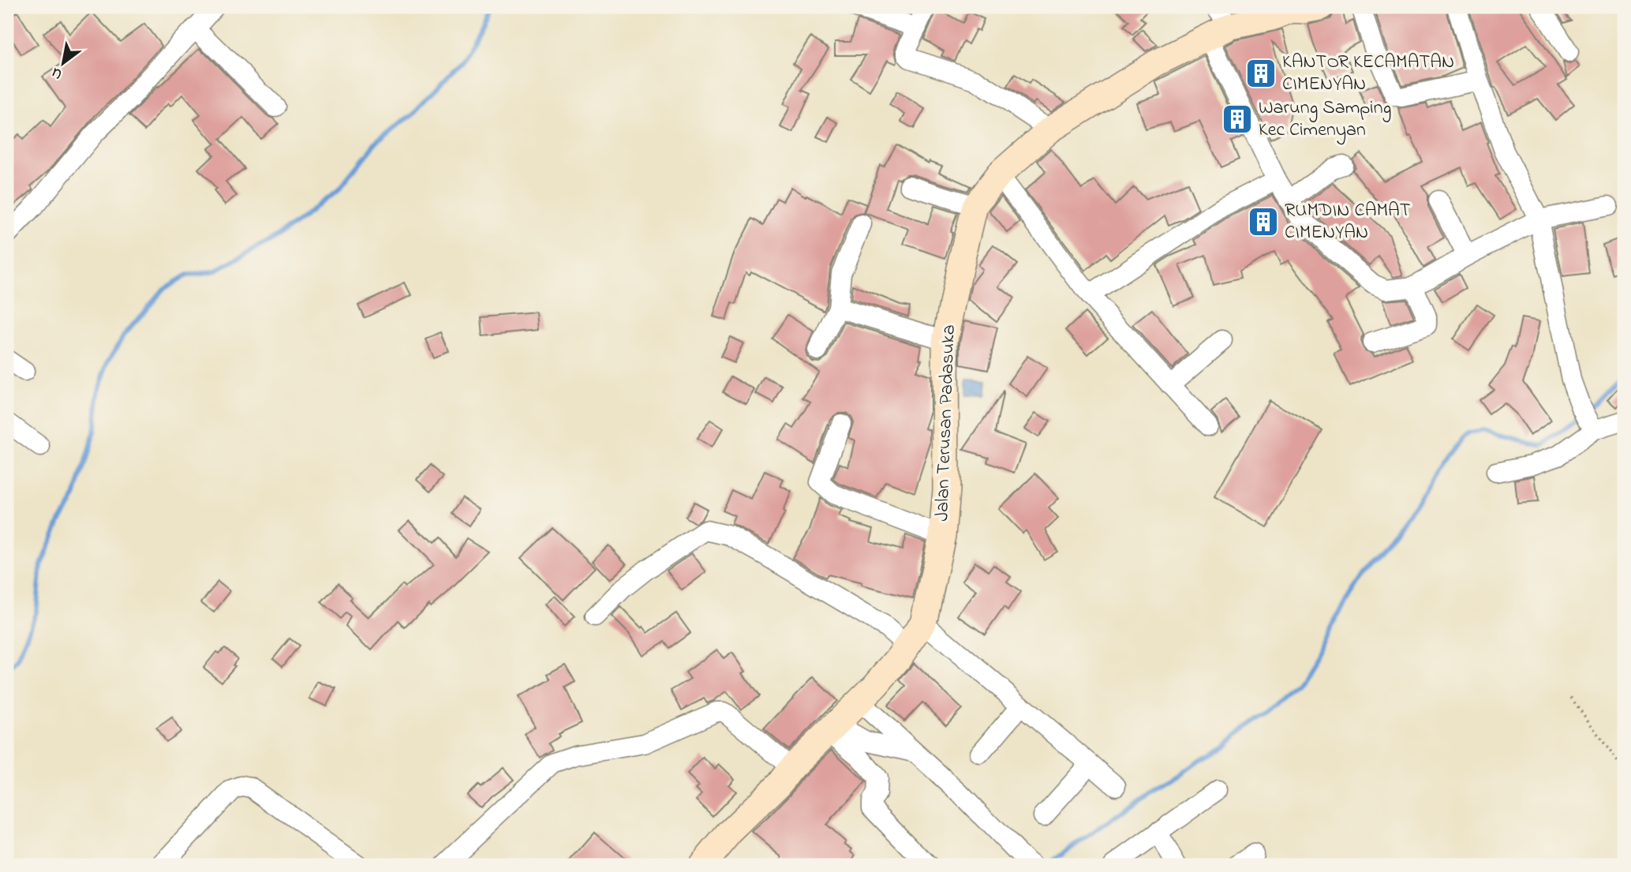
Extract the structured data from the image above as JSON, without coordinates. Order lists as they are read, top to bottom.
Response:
{
  "streets": {
    "street": ["Jalan Terusan Padasuka"]
  },
  "places": {
    "building": ["KANTOR KECAMATAN CIMENYAN", "Warung Samping Kec Cimenyan", "RUMDIN CAMAT CIMENYAN"]
  },
  "north": "bottom left"
}
